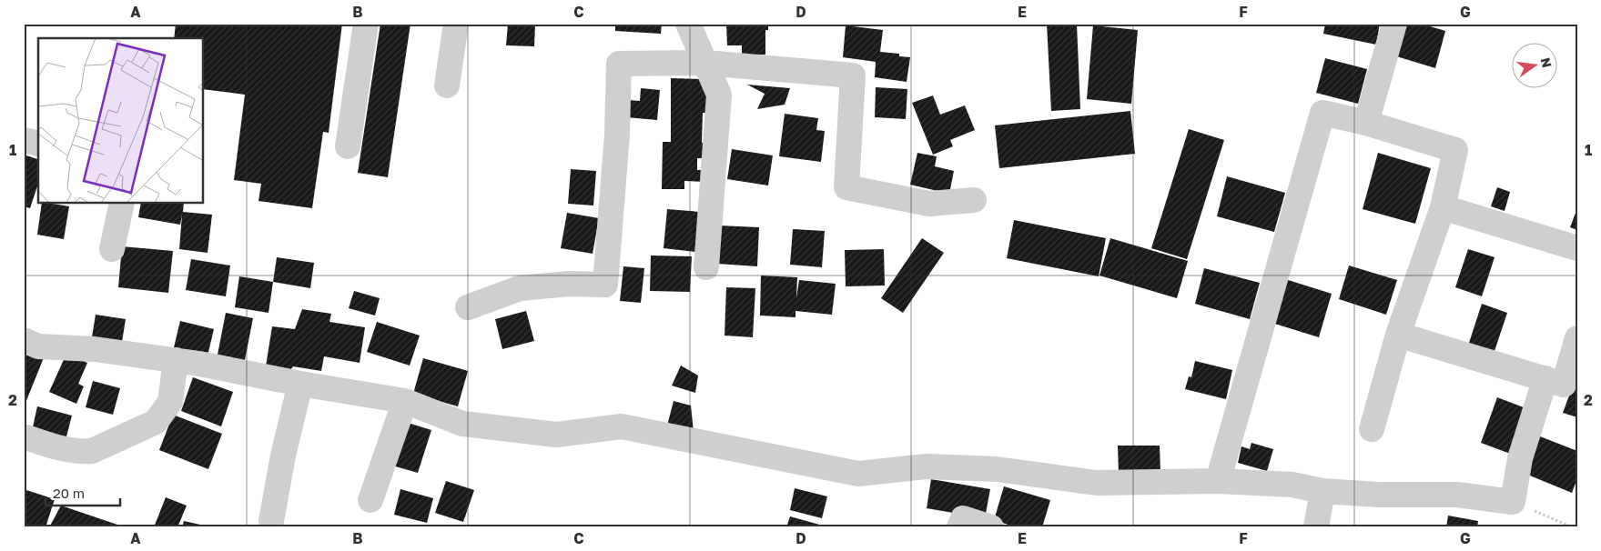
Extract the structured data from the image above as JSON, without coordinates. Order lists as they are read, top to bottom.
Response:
{
  "scale_bar": "20 m",
  "north": "right",
  "grid": {
    "columns": [
      "A",
      "B",
      "C",
      "D",
      "E",
      "F",
      "G"
    ],
    "rows": ["1", "2"]
  }
}
